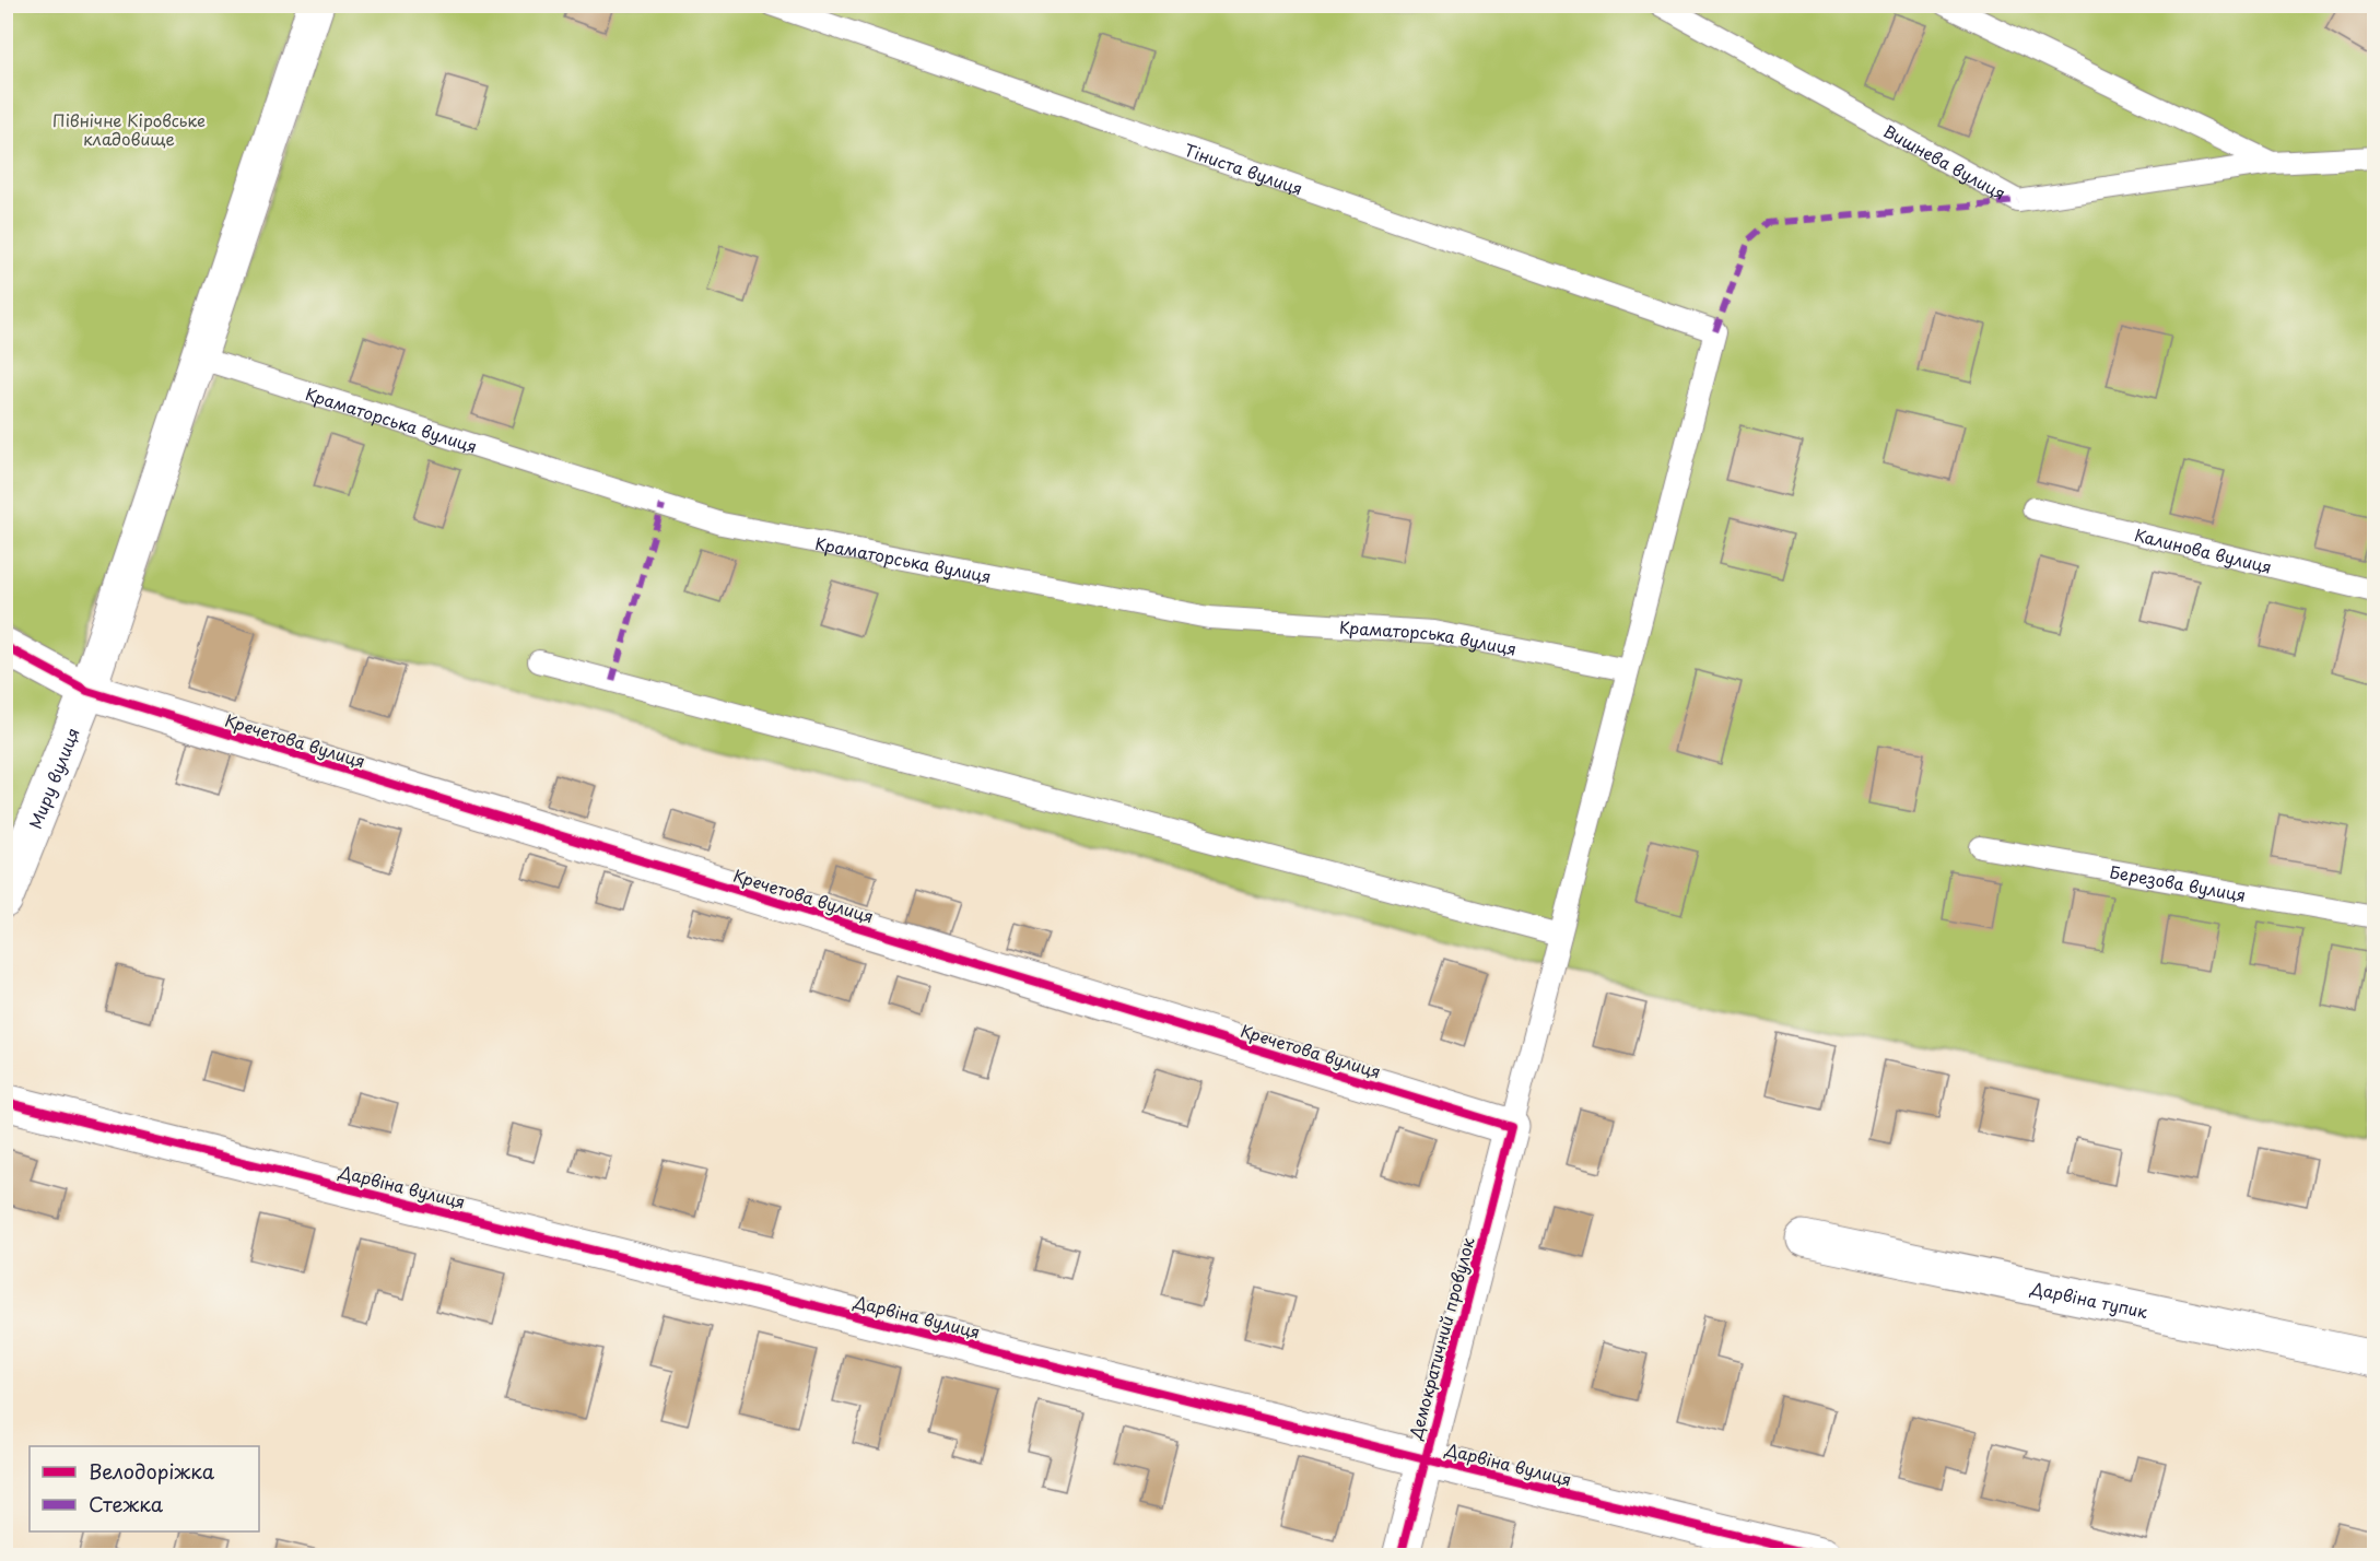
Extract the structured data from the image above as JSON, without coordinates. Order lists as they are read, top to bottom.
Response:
{
  "streets": {
    "street": [
      "Кречетова вулиця",
      "Миру вулиця",
      "Дарвіна вулиця",
      "Дарвіна тупик",
      "Демократичний провулок"
    ],
    "lane": [
      "Вишнева вулиця",
      "Тіниста вулиця",
      "Краматорська вулиця",
      "Калинова вулиця",
      "Березова вулиця"
    ]
  },
  "crossings": [
    ["Тіниста вулиця", "Краматорська вулиця"],
    ["Краматорська вулиця", "Миру вулиця"],
    ["Кречетова вулиця", "Миру вулиця"],
    ["Кречетова вулиця", "Демократичний провулок"],
    ["Дарвіна вулиця", "Демократичний провулок"]
  ],
  "parks": ["Північне Кіровське кладовище"],
  "legend": ["Велодоріжка", "Стежка"]
}
